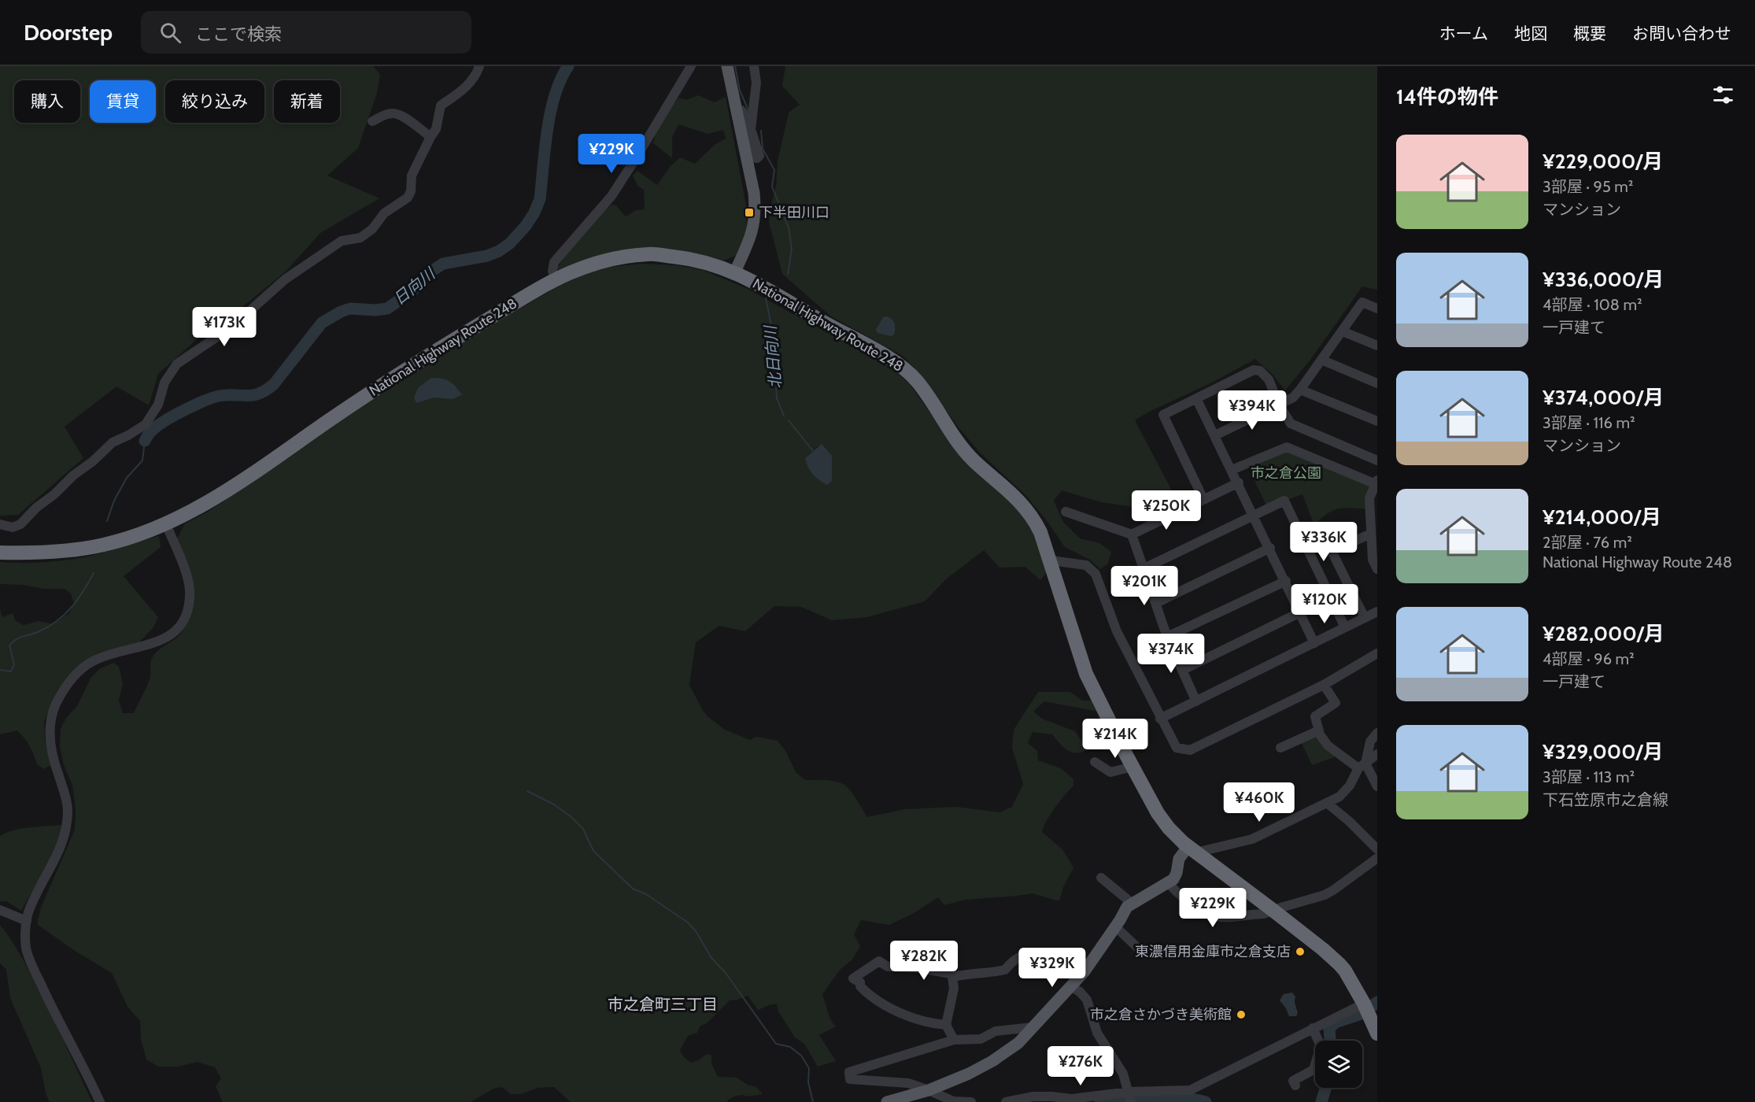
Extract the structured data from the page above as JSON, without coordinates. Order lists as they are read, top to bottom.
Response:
{
  "streets": {
    "highway": ["National Highway Route 248"]
  },
  "districts": ["市之倉町三丁目"],
  "water": ["日向川", "北日向川"],
  "parks": ["市之倉公園"],
  "places": {
    "transit": ["下半田川口"],
    "other": ["東濃信用金庫市之倉支店", "市之倉さかづき美術館"]
  },
  "page": {
    "header": "Doorstep",
    "search": "ここで検索",
    "nav": [
      "ホーム",
      "地図",
      "概要",
      "お問い合わせ"
    ],
    "heading": "14件の物件",
    "chip": [
      "購入",
      "賃貸",
      "絞り込み",
      "新着"
    ],
    "list": [
      {
        "name": "¥229,000/月",
        "note": "3部屋 · 95 m² · マンション"
      },
      {
        "name": "¥336,000/月",
        "note": "4部屋 · 108 m² · 一戸建て"
      },
      {
        "name": "¥374,000/月",
        "note": "3部屋 · 116 m² · マンション"
      },
      {
        "name": "¥214,000/月",
        "note": "2部屋 · 76 m² · National Highway Route 248"
      },
      {
        "name": "¥282,000/月",
        "note": "4部屋 · 96 m² · 一戸建て"
      },
      {
        "name": "¥329,000/月",
        "note": "3部屋 · 113 m² · 下石笠原市之倉線"
      }
    ],
    "price": [
      "¥229K",
      "¥173K",
      "¥394K",
      "¥250K",
      "¥336K",
      "¥201K",
      "¥120K",
      "¥374K",
      "¥214K",
      "¥460K",
      "¥229K",
      "¥282K",
      "¥329K",
      "¥276K"
    ]
  }
}
